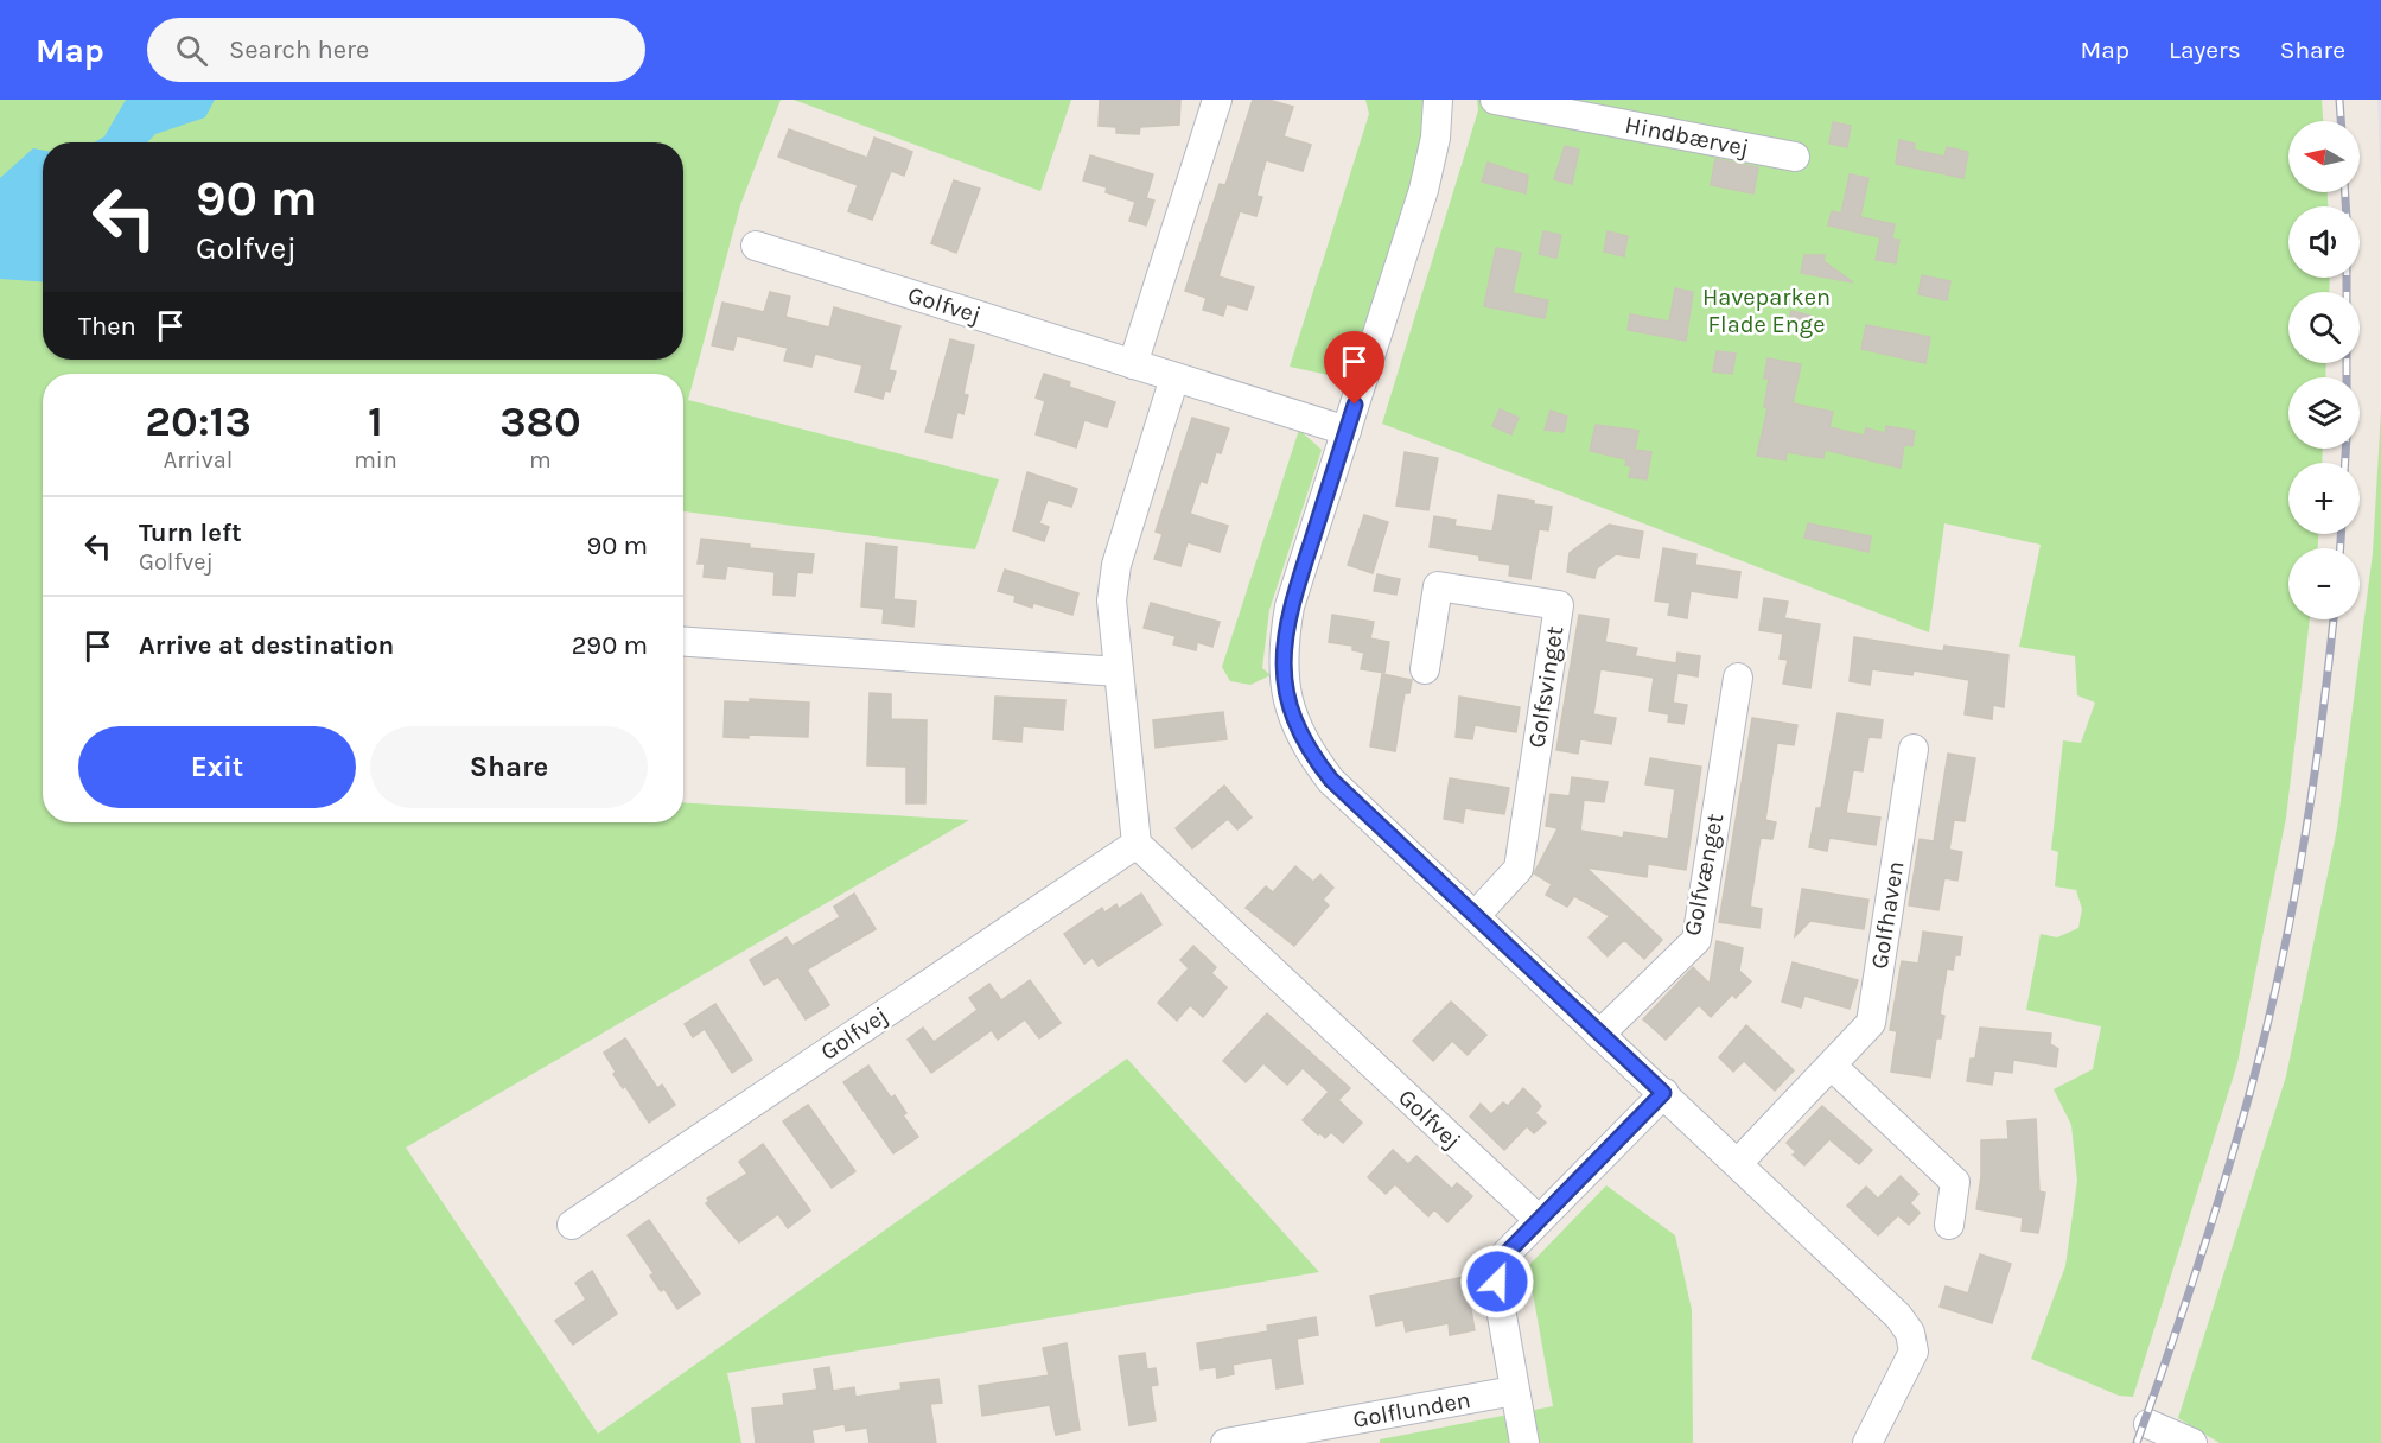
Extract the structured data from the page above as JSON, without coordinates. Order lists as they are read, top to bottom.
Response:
{
  "streets": {
    "street": [
      "Hindbærvej",
      "Golfvej",
      "Golfsvinget",
      "Golfvænget",
      "Golfhaven",
      "Golflunden"
    ]
  },
  "parks": ["Haveparken Flade Enge"],
  "north": "left",
  "page": {
    "header": "Map",
    "search": "Search here",
    "nav": ["Map", "Layers", "Share"],
    "map_buttons": ["+", "−"],
    "turn": ["90 m", "Golfvej"],
    "then": "Then",
    "eta": [
      "20:13",
      "Arrival",
      "1",
      "min",
      "380",
      "m"
    ],
    "list": [
      {
        "name": "Turn left",
        "note": "Golfvej",
        "value": "90 m"
      },
      {
        "name": "Arrive at destination",
        "value": "290 m"
      }
    ],
    "buttons": ["Exit", "Share"]
  }
}
